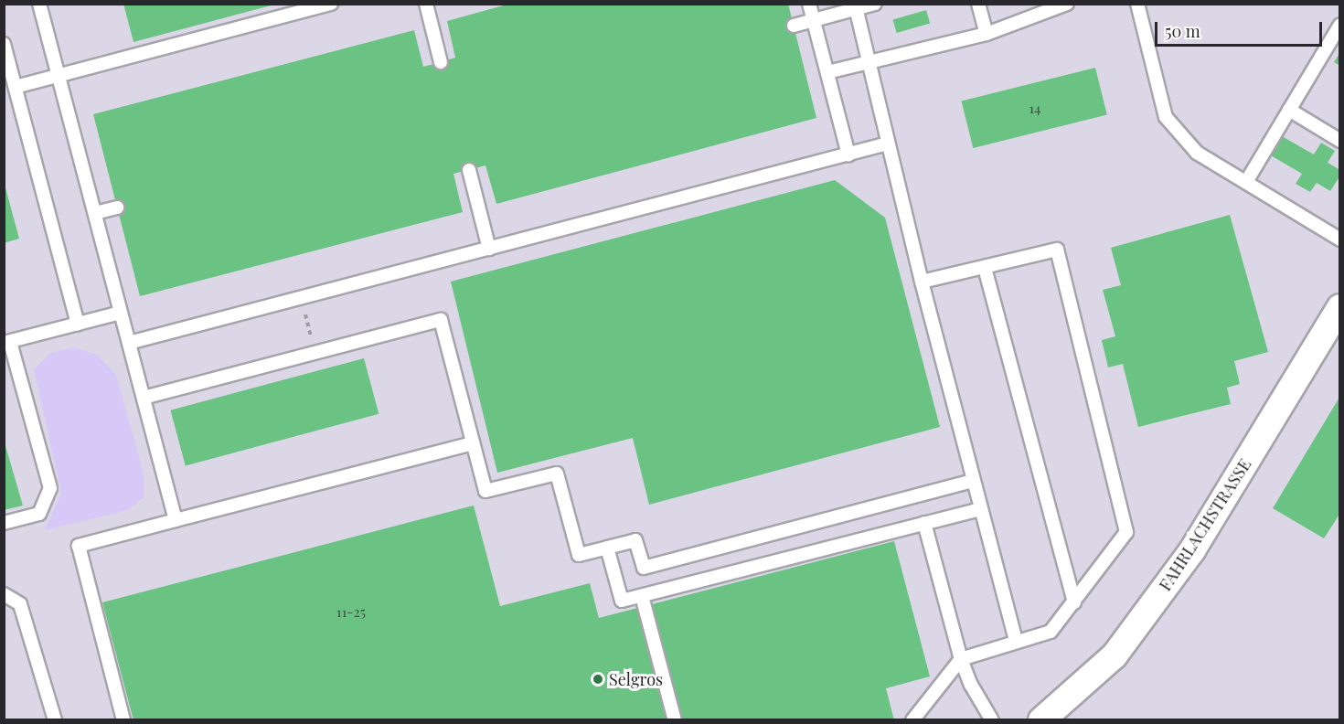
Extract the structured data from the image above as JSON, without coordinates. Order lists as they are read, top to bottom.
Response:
{
  "streets": {
    "street": ["FAHRLACHSTRASSE"]
  },
  "places": ["Selgros"],
  "house_numbers": ["14", "11-25"],
  "scale_bar": "50 m"
}
